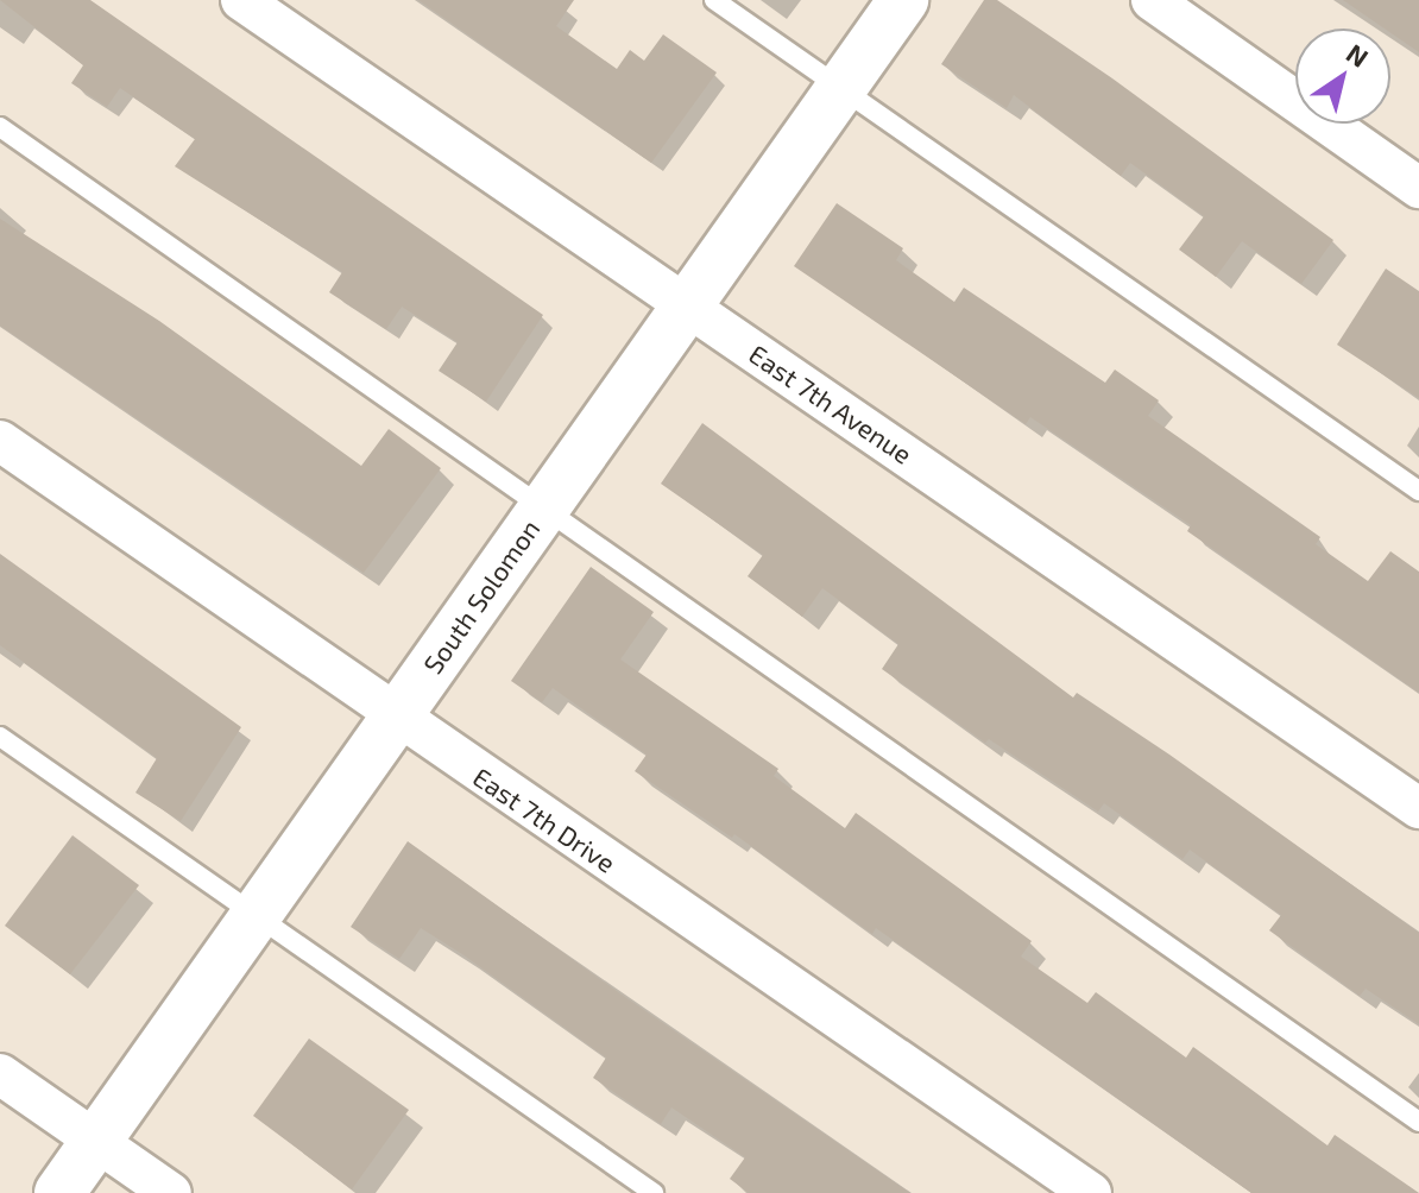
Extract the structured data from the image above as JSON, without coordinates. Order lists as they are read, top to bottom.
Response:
{
  "streets": {
    "street": ["East 7th Avenue", "South Solomon", "East 7th Drive"]
  },
  "crossings": [
    ["East 7th Avenue", "South Solomon"],
    ["South Solomon", "East 7th Drive"]
  ],
  "north": "top right"
}
